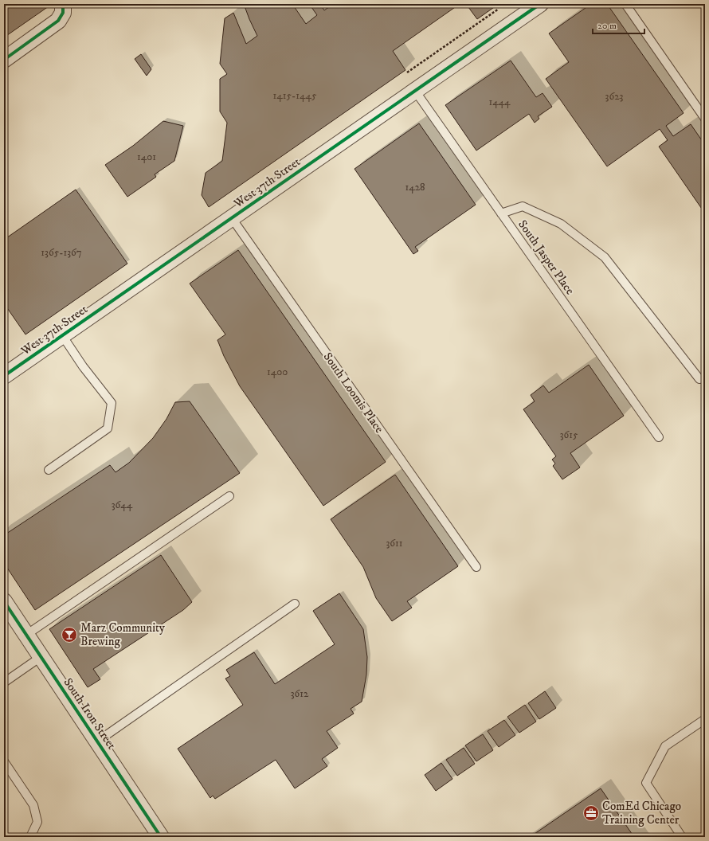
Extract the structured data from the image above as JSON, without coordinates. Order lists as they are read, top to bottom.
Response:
{
  "streets": {
    "street": ["West 37th Street", "South Iron Street"],
    "lane": ["South Jasper Place", "South Loomis Place"]
  },
  "crossings": [
    ["West 37th Street", "South Jasper Place"],
    ["West 37th Street", "South Loomis Place"]
  ],
  "places": {
    "bar": ["Marz Community Brewing"],
    "office": ["ComEd Chicago Training Center"]
  },
  "house_numbers": [
    "1415-1445",
    "3623",
    "1444",
    "1401",
    "1428",
    "1365-1367",
    "1400",
    "3615",
    "3644",
    "3611",
    "3612"
  ],
  "scale_bar": "20 m"
}
